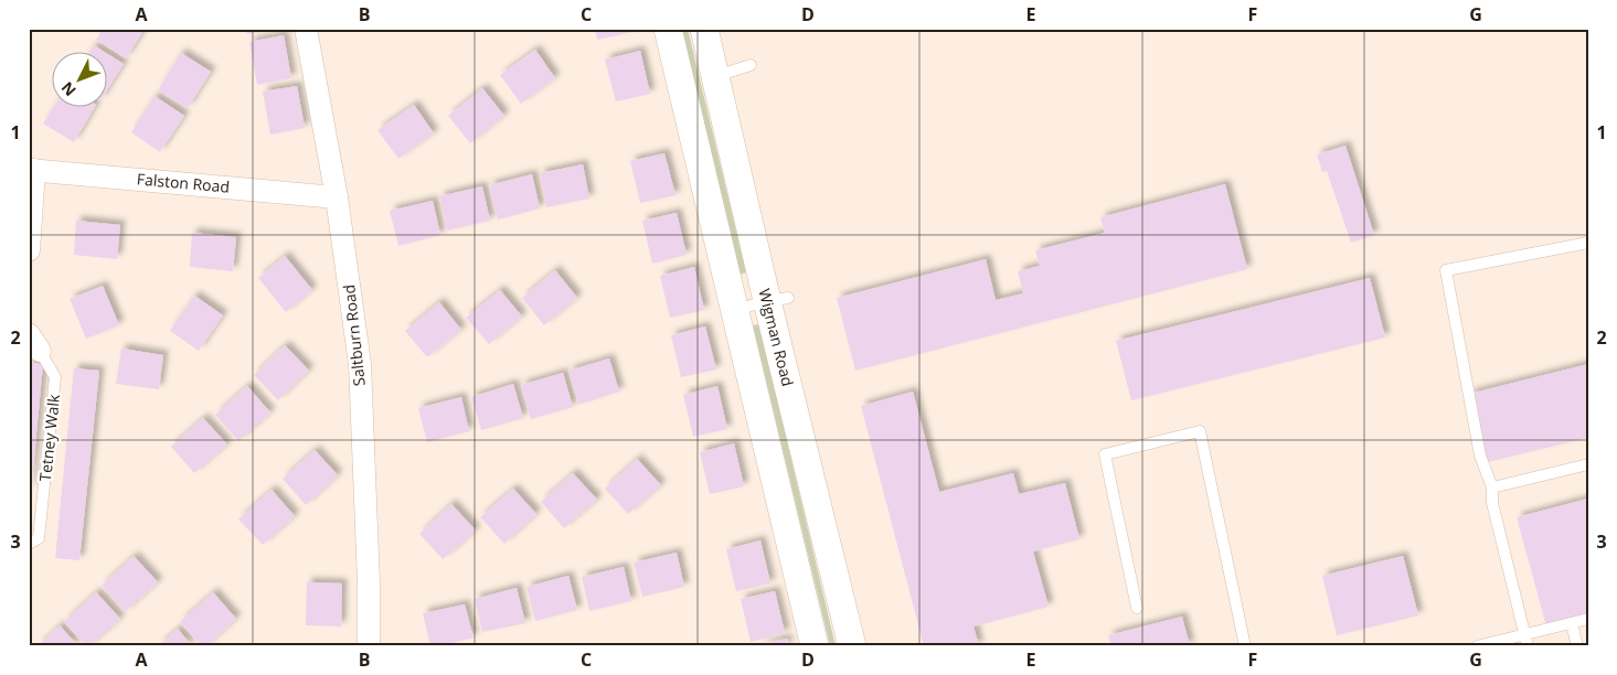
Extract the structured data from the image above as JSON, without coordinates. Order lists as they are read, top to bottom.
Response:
{
  "streets": {
    "street": ["Falston Road", "Saltburn Road", "Wigman Road"],
    "lane": ["Tetney Walk"]
  },
  "crossings": [
    ["Falston Road", "Saltburn Road"]
  ],
  "north": "bottom left",
  "grid": {
    "columns": [
      "A",
      "B",
      "C",
      "D",
      "E",
      "F",
      "G"
    ],
    "rows": ["1", "2", "3"]
  }
}
